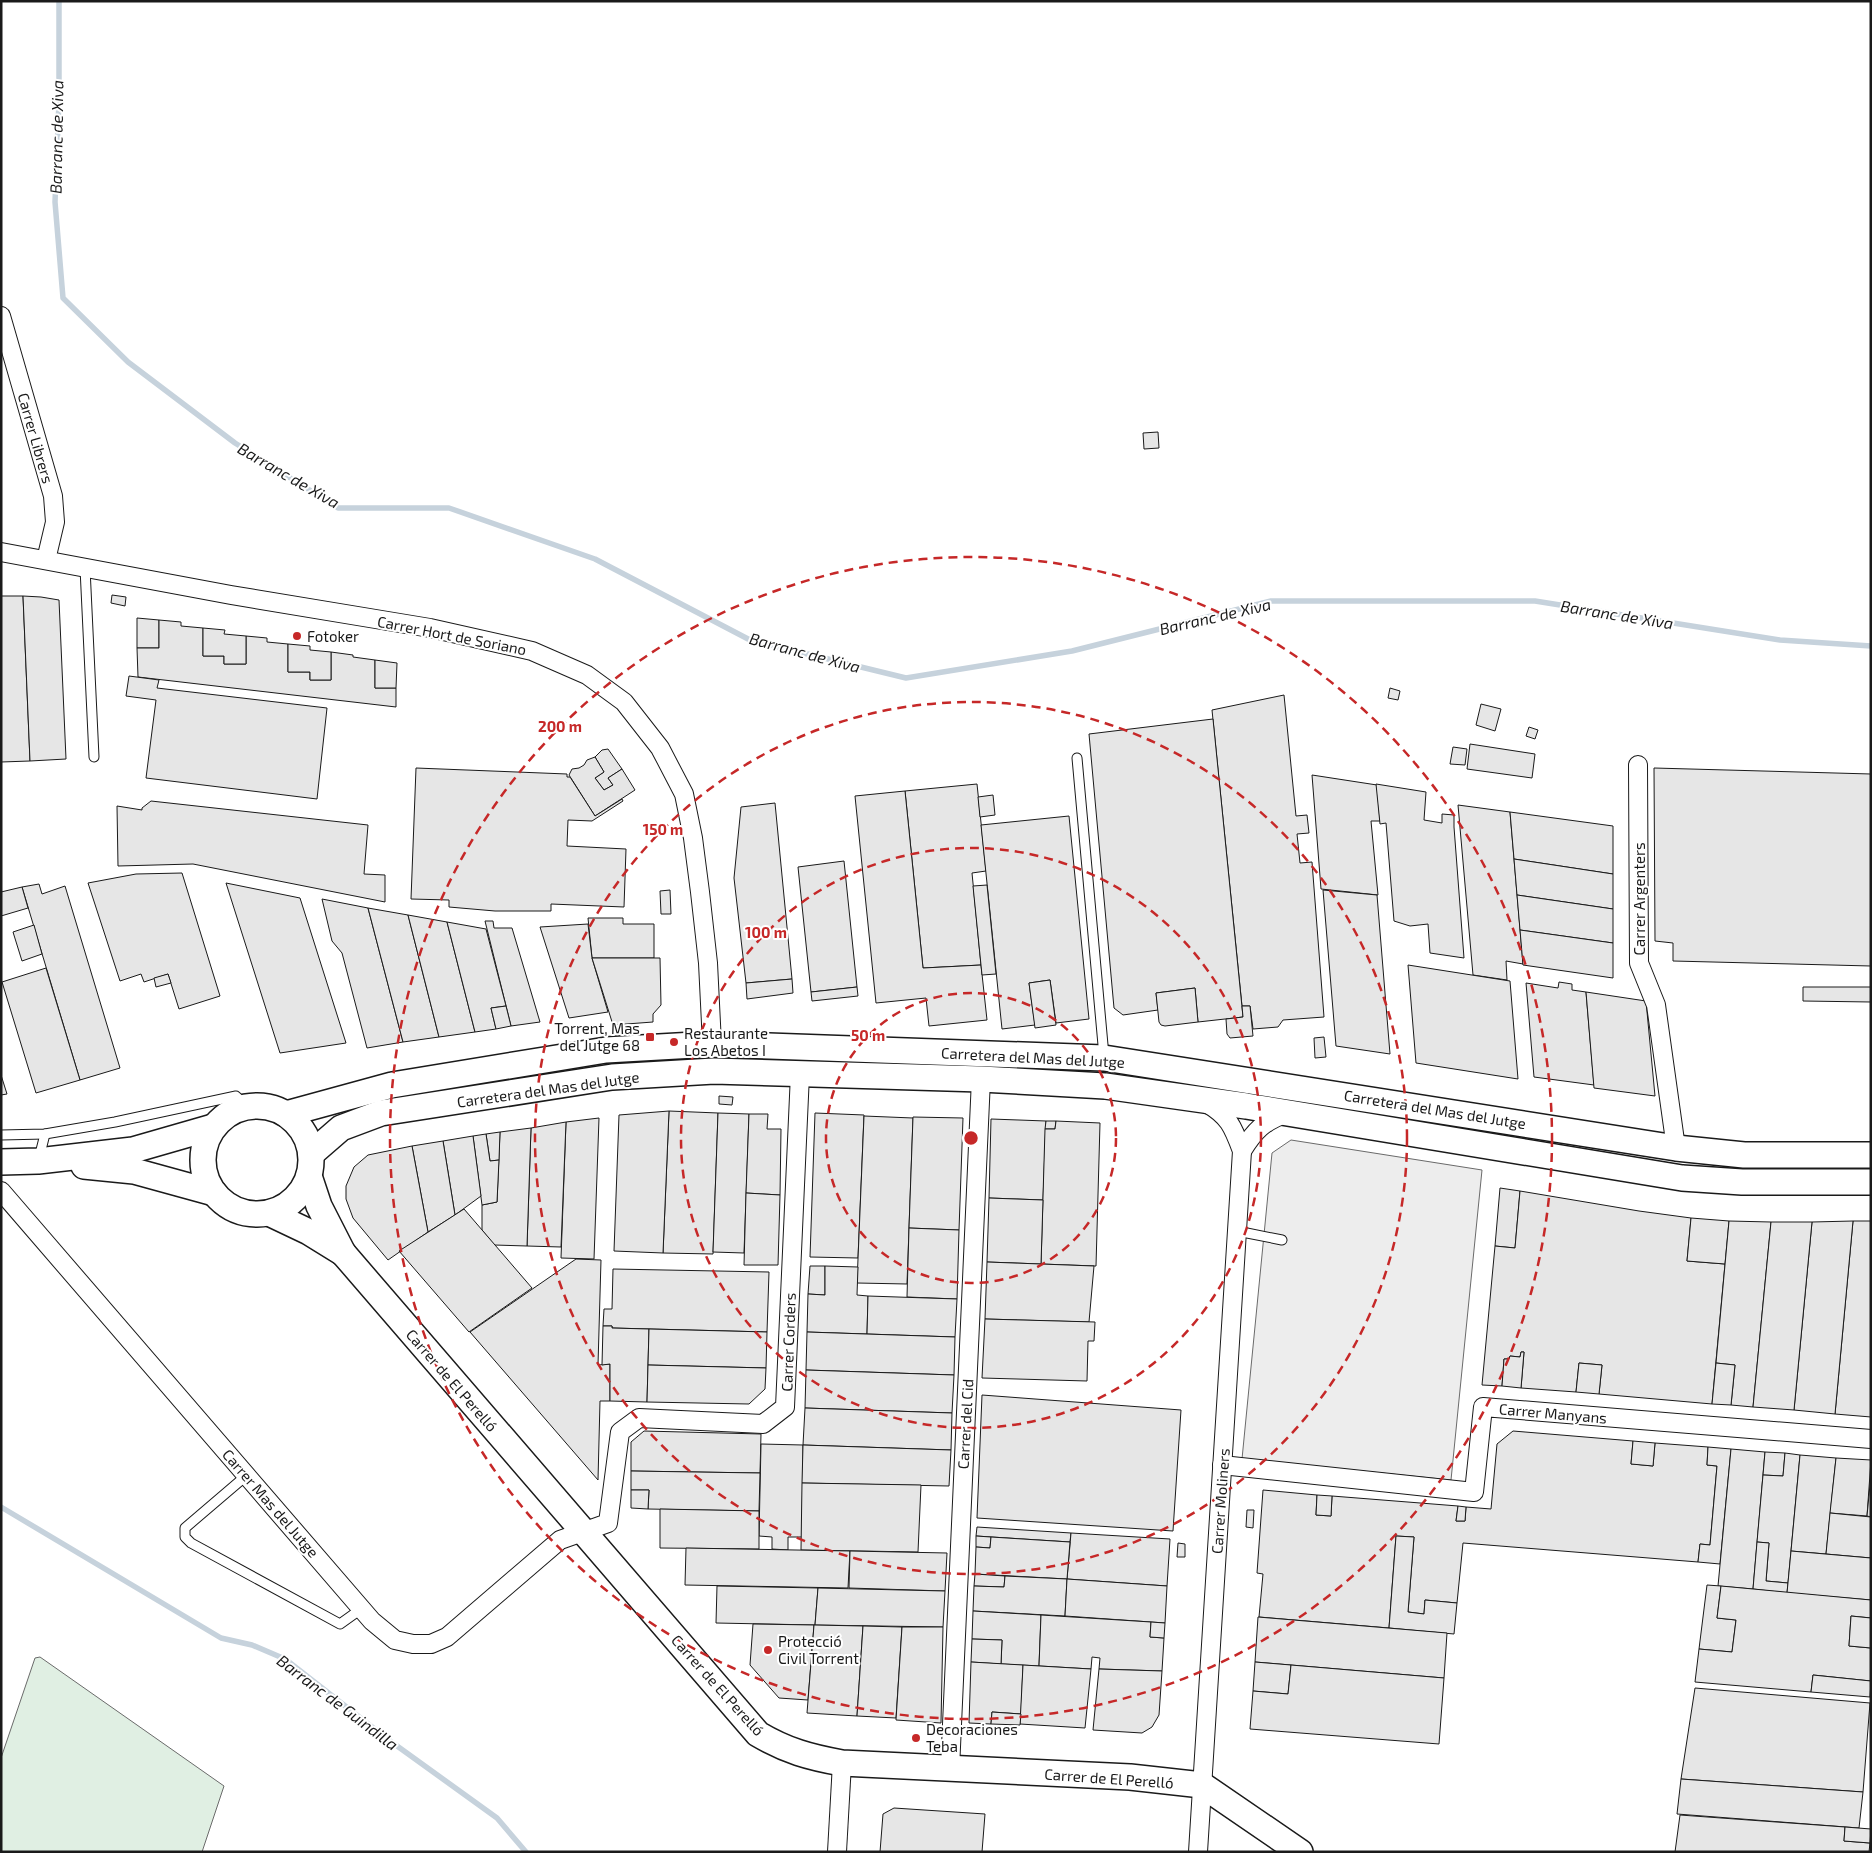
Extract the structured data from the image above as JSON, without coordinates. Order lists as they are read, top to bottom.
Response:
{
  "streets": {
    "street": [
      "Carrer Librers",
      "Carrer Hort de Soriano",
      "Carrer Argenters",
      "Carretera del Mas del Jutge",
      "Carrer Corders",
      "Carrer de El Perelló",
      "Carrer Manyans",
      "Carrer del Cid",
      "Carrer Moliners",
      "Carrer Mas del Jutge"
    ]
  },
  "crossings": [
    ["Carrer Librers", "Carrer Hort de Soriano"],
    ["Carrer Hort de Soriano", "Carretera del Mas del Jutge"],
    ["Carrer Argenters", "Carretera del Mas del Jutge"],
    ["Carretera del Mas del Jutge", "Carrer Corders"],
    ["Carretera del Mas del Jutge", "Carrer del Cid"],
    ["Carretera del Mas del Jutge", "Carrer Moliners"],
    ["Carrer Corders", "Carrer de El Perelló"],
    ["Carrer Corders", "Carrer Mas del Jutge"],
    ["Carrer de El Perelló", "Carrer del Cid"],
    ["Carrer de El Perelló", "Carrer Moliners"],
    ["Carrer de El Perelló", "Carrer Mas del Jutge"],
    ["Carrer Manyans", "Carrer Moliners"]
  ],
  "water": ["Barranc de Xiva", "Barranc de Guindilla"],
  "places": {
    "other": [
      "Fotoker",
      "Restaurante Los Abetos I",
      "Protecció Civil Torrent",
      "Decoraciones Teba"
    ],
    "transit": ["Torrent, Mas del Jutge 68"]
  },
  "rings": [
    "200 m",
    "150 m",
    "100 m",
    "50 m"
  ]
}
